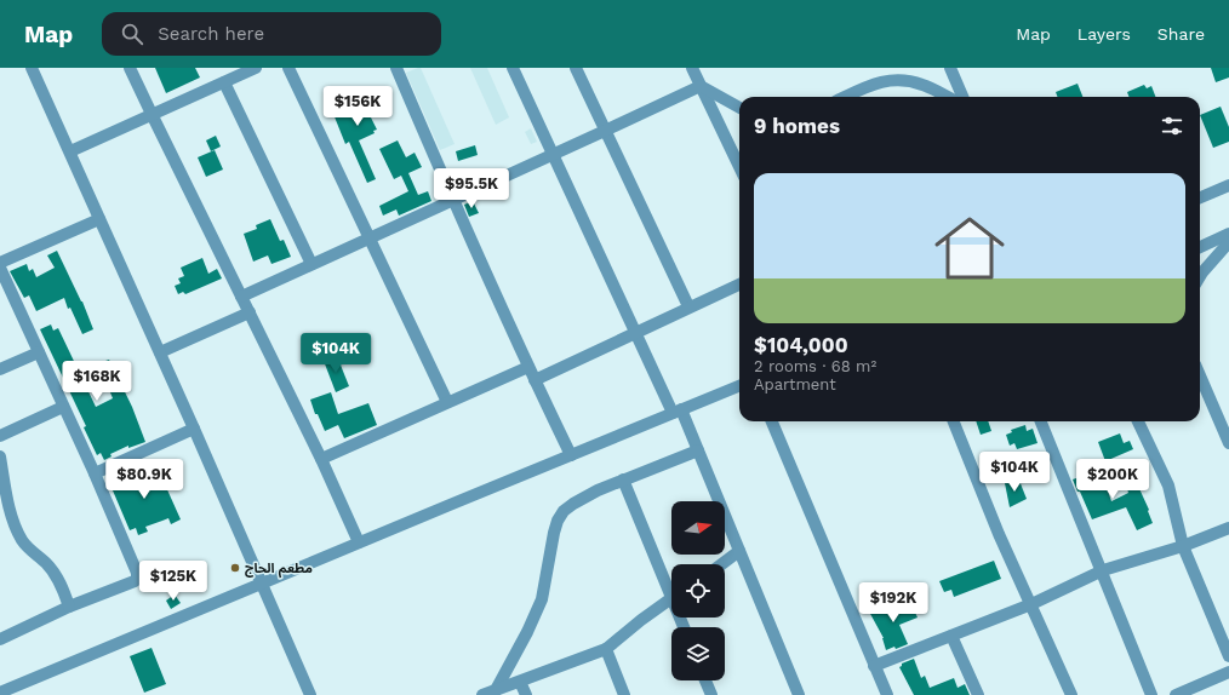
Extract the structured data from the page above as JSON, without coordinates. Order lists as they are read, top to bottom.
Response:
{
  "places": ["مطعم الحاج"],
  "north": "right",
  "page": {
    "header": "Map",
    "search": "Search here",
    "nav": ["Map", "Layers", "Share"],
    "price": [
      "$156K",
      "$95.5K",
      "$104K",
      "$168K",
      "$104K",
      "$80.9K",
      "$200K",
      "$125K",
      "$192K"
    ],
    "heading": "9 homes",
    "list": [
      {
        "name": "$104,000",
        "note": "2 rooms · 68 m² · Apartment"
      }
    ]
  }
}
